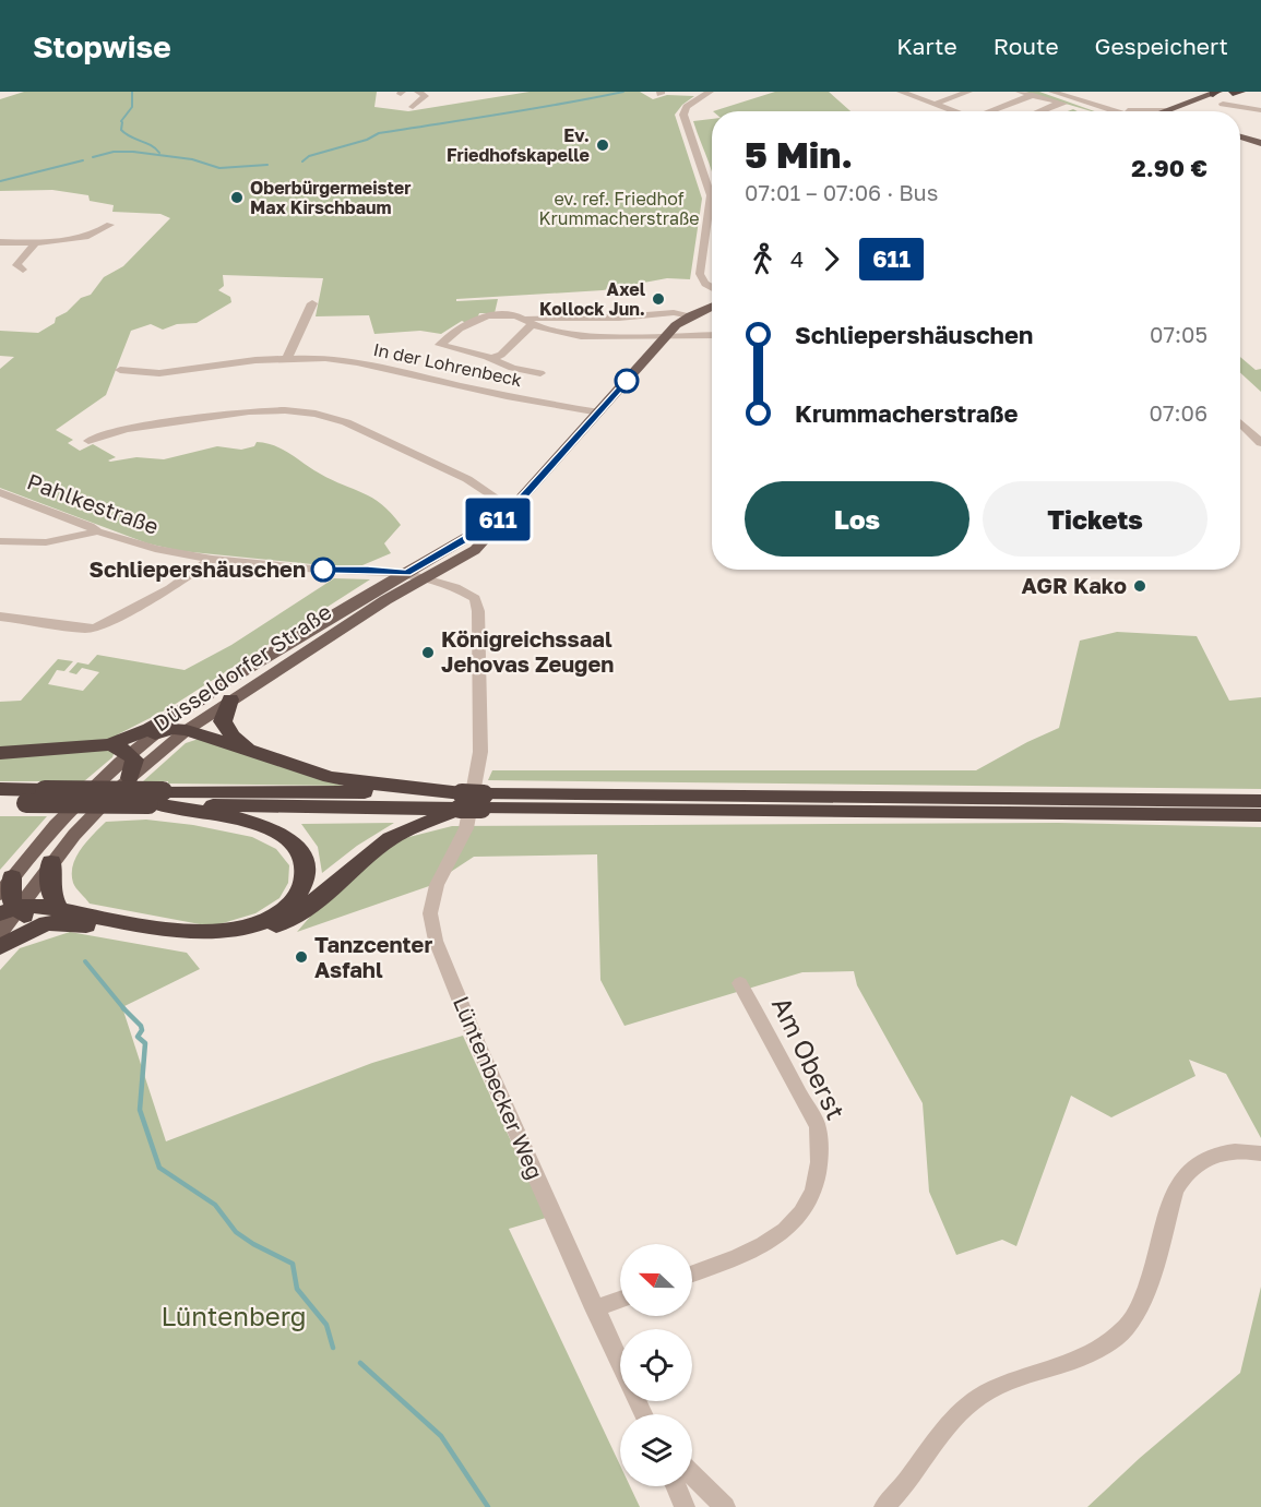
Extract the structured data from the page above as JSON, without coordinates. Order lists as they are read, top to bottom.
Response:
{
  "streets": {
    "main road": ["Düsseldorfer Straße"],
    "street": [
      "In der Lohrenbeck",
      "Pahlkestraße",
      "Am Oberst",
      "Lüntenbecker Weg"
    ]
  },
  "crossings": [
    ["In der Lohrenbeck", "Düsseldorfer Straße"],
    ["Pahlkestraße", "Düsseldorfer Straße"],
    ["Düsseldorfer Straße", "Lüntenbecker Weg"]
  ],
  "parks": ["ev. ref. Friedhof Krummacherstraße", "Lüntenberg"],
  "places": [
    "Ev. Friedhofskapelle",
    "Oberbürgermeister Max Kirschbaum",
    "Axel Kollock Jun.",
    "Schliepershäuschen",
    "AGR Kako",
    "Königreichssaal Jehovas Zeugen",
    "Tanzcenter Asfahl"
  ],
  "lines": ["bus line 611"],
  "north": "left",
  "page": {
    "header": "Stopwise",
    "nav": ["Karte", "Route", "Gespeichert"],
    "on_map": "611",
    "heading": ["5 Min.", "07:01 – 07:06 · Bus", "2.90 €"],
    "legs": ["4", "611"],
    "list": [
      {
        "name": "Schliepershäuschen",
        "value": "07:05"
      },
      {
        "name": "Krummacherstraße",
        "value": "07:06"
      }
    ],
    "buttons": ["Los", "Tickets"]
  }
}
